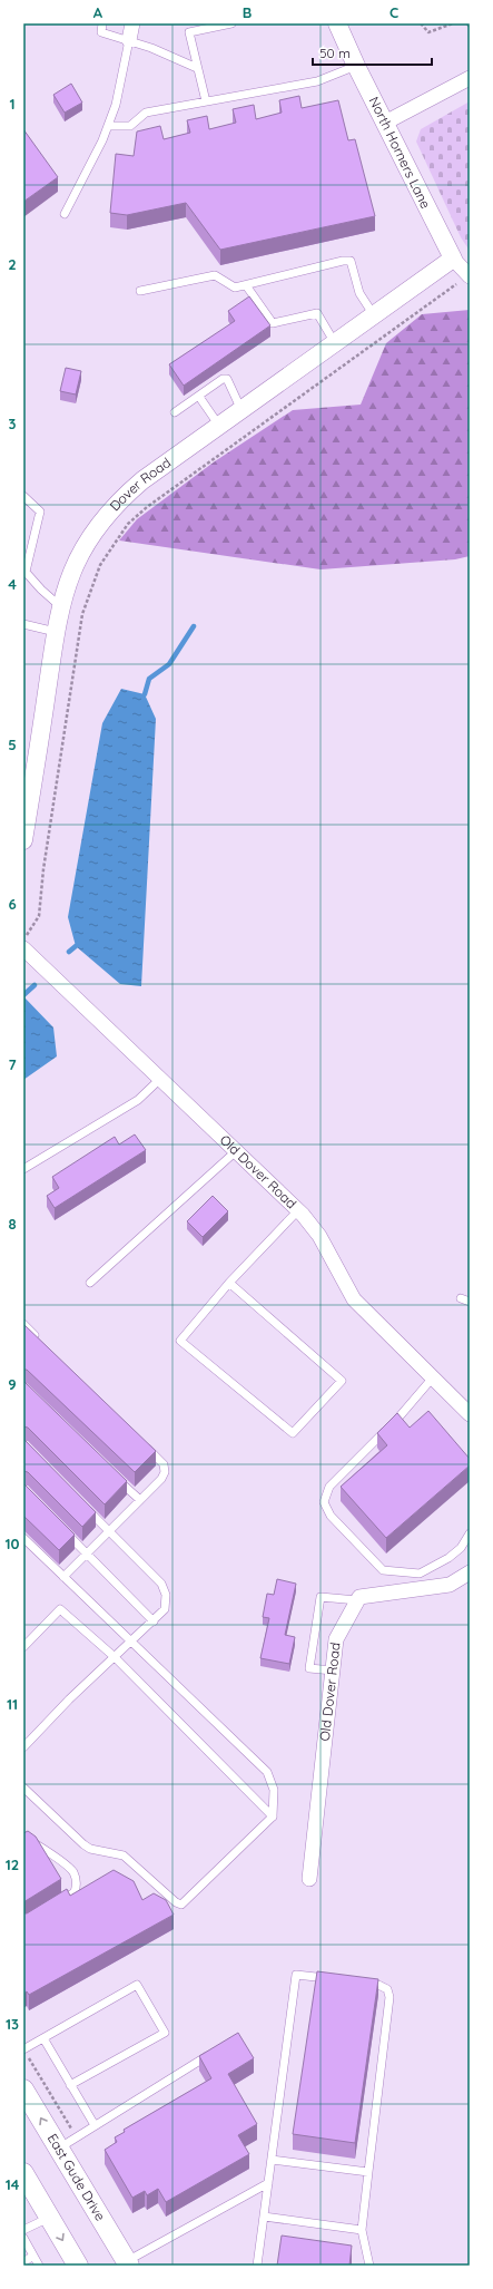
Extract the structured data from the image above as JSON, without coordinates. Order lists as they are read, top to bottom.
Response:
{
  "streets": {
    "main road": ["East Gude Drive"],
    "street": ["North Horners Lane", "Dover Road", "Old Dover Road"]
  },
  "crossings": [
    ["North Horners Lane", "Dover Road"]
  ],
  "scale_bar": "50 m",
  "grid": {
    "columns": ["A", "B", "C"],
    "rows": [
      "1",
      "2",
      "3",
      "4",
      "5",
      "6",
      "7",
      "8",
      "9",
      "10",
      "11",
      "12",
      "13",
      "14"
    ]
  }
}
